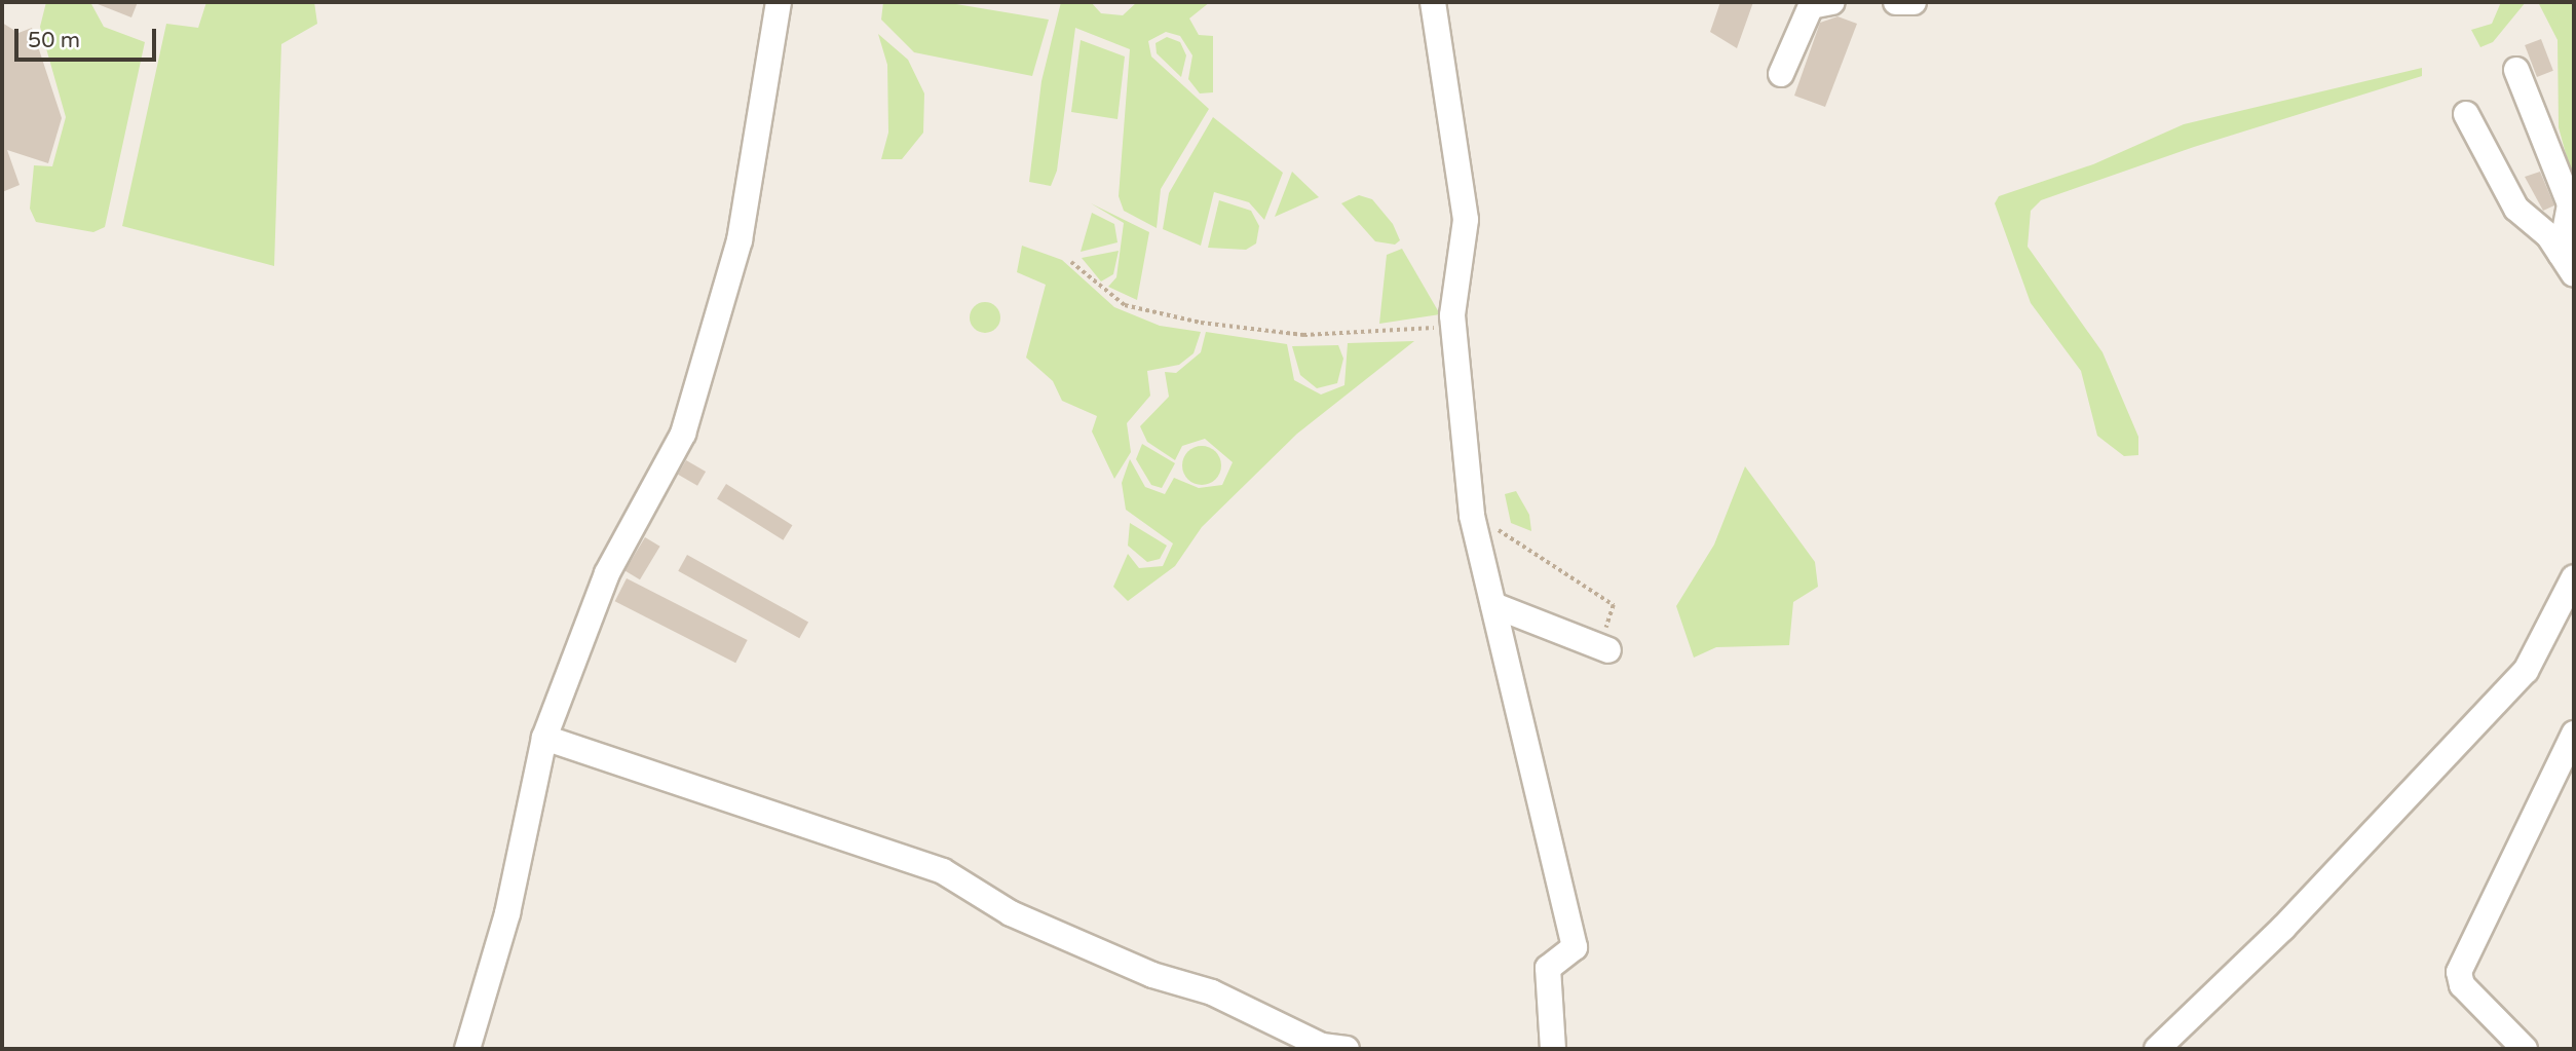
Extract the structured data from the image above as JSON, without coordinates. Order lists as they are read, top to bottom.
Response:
{
  "scale_bar": "50 m"
}
